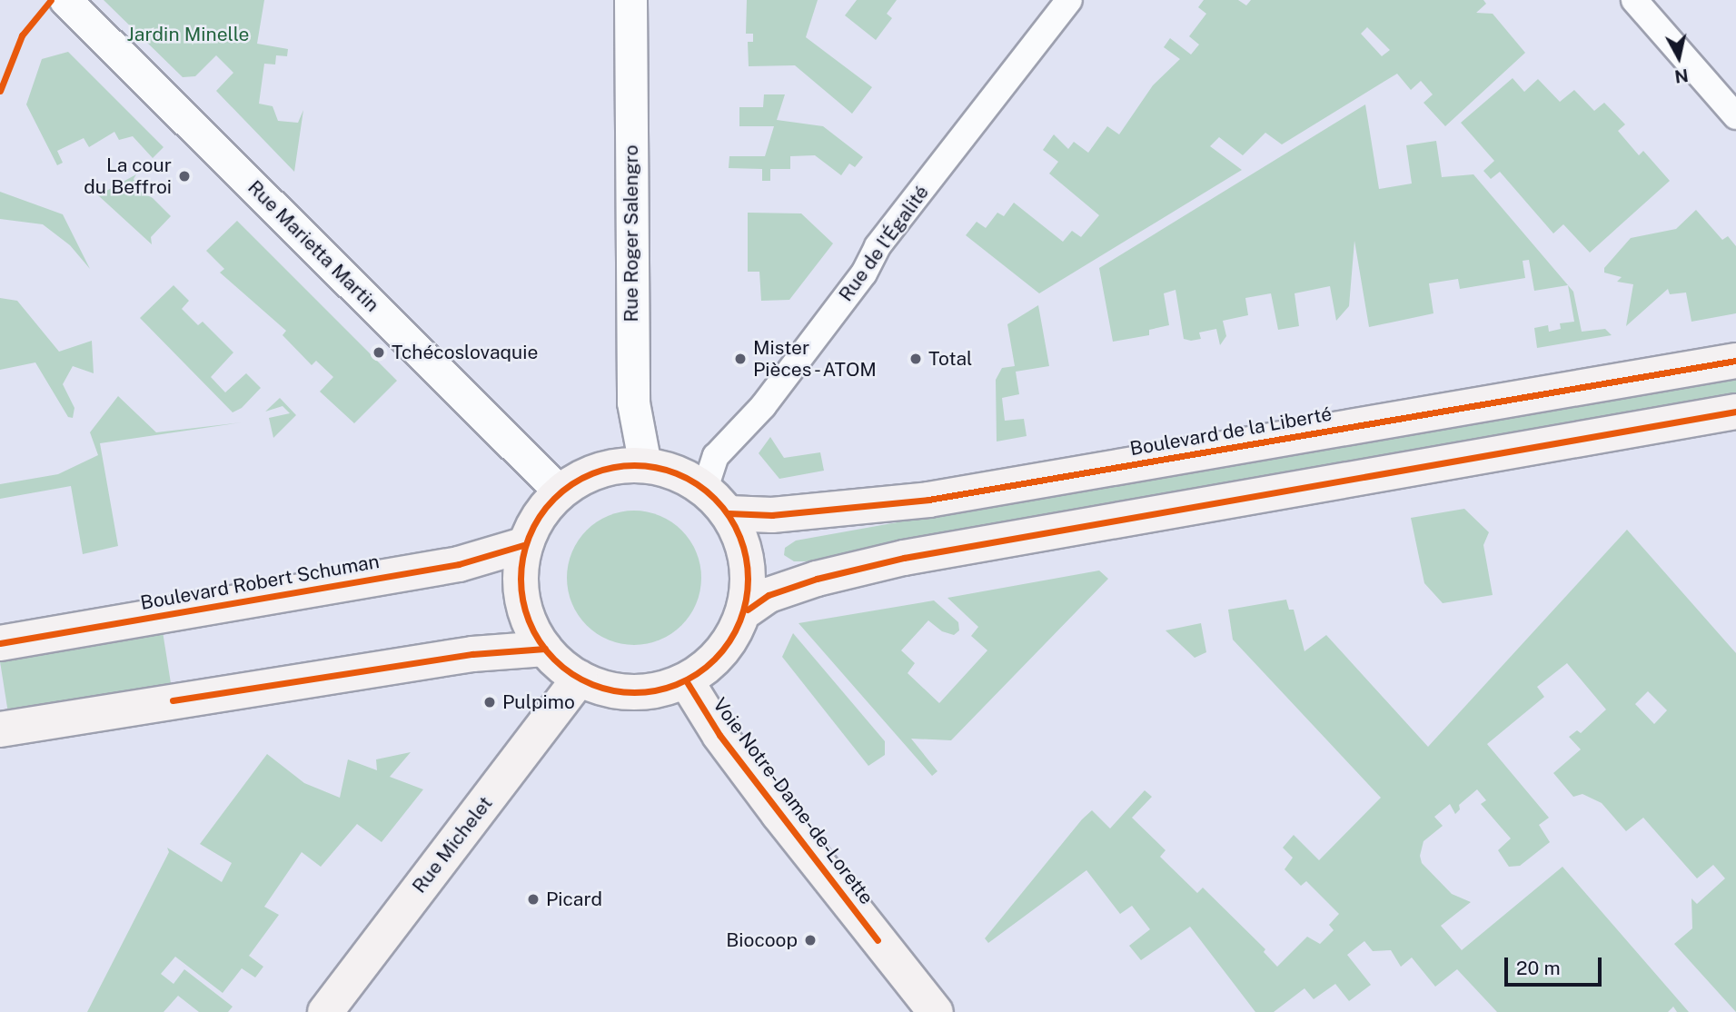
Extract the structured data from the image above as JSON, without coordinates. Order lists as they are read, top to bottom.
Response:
{
  "streets": {
    "main road": [
      "Boulevard de la Liberté",
      "Boulevard Robert Schuman",
      "Voie Notre-Dame-de-Lorette",
      "Rue Michelet"
    ],
    "street": ["Rue Roger Salengro", "Rue de l'Égalité", "Rue Marietta Martin"]
  },
  "crossings": [
    ["Rue Roger Salengro", "Rue de l'Égalité"],
    ["Rue Roger Salengro", "Rue Marietta Martin"],
    ["Rue Roger Salengro", "Boulevard de la Liberté"],
    ["Rue Roger Salengro", "Boulevard Robert Schuman"],
    ["Rue Roger Salengro", "Voie Notre-Dame-de-Lorette"],
    ["Rue Roger Salengro", "Rue Michelet"],
    ["Rue de l'Égalité", "Rue Marietta Martin"],
    ["Rue de l'Égalité", "Boulevard de la Liberté"],
    ["Rue de l'Égalité", "Boulevard Robert Schuman"],
    ["Rue de l'Égalité", "Voie Notre-Dame-de-Lorette"],
    ["Rue de l'Égalité", "Rue Michelet"],
    ["Rue Marietta Martin", "Boulevard de la Liberté"],
    ["Rue Marietta Martin", "Boulevard Robert Schuman"],
    ["Rue Marietta Martin", "Voie Notre-Dame-de-Lorette"],
    ["Rue Marietta Martin", "Rue Michelet"],
    ["Boulevard de la Liberté", "Boulevard Robert Schuman"],
    ["Boulevard de la Liberté", "Voie Notre-Dame-de-Lorette"],
    ["Boulevard de la Liberté", "Rue Michelet"],
    ["Boulevard Robert Schuman", "Voie Notre-Dame-de-Lorette"],
    ["Boulevard Robert Schuman", "Rue Michelet"],
    ["Voie Notre-Dame-de-Lorette", "Rue Michelet"]
  ],
  "parks": ["Jardin Minelle"],
  "places": [
    "La cour du Beffroi",
    "Tchécoslovaquie",
    "Mister Pièces - ATOM",
    "Total",
    "Pulpimo",
    "Picard",
    "Biocoop"
  ],
  "scale_bar": "20 m",
  "north": "bottom"
}
